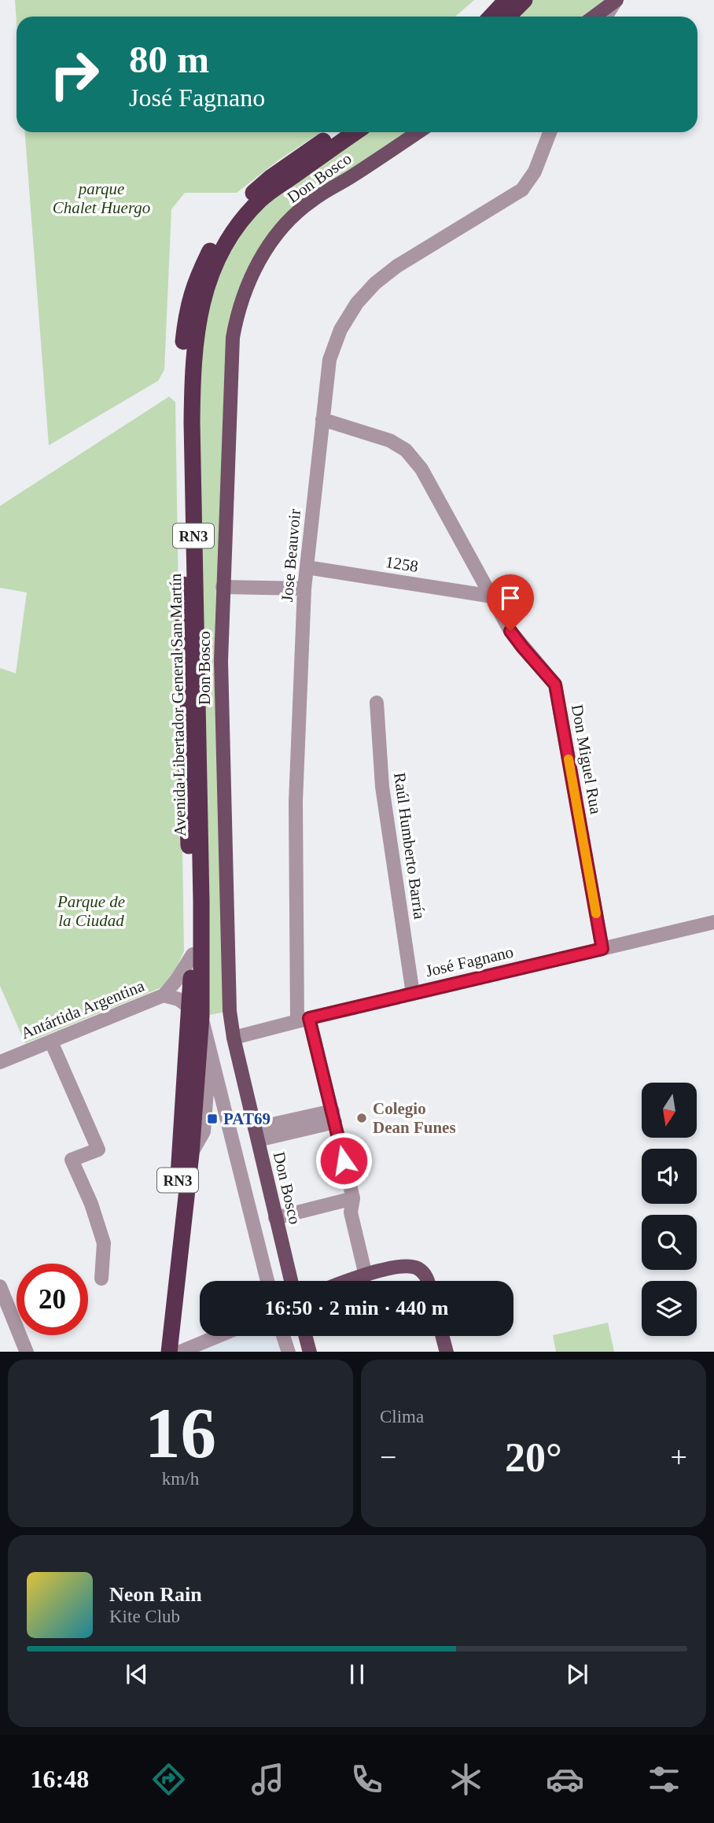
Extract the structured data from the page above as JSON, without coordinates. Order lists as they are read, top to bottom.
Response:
{
  "streets": {
    "highway": ["RN3", "Avenida Libertador General San Martín"],
    "main road": ["Don Bosco"],
    "street": [
      "Jose Beauvoir",
      "1258",
      "Don Miguel Rua",
      "Raúl Humberto Barría",
      "José Fagnano",
      "Antártida Argentina"
    ]
  },
  "crossings": [
    ["Don Bosco", "José Fagnano"],
    ["Jose Beauvoir", "1258"],
    ["Jose Beauvoir", "Don Miguel Rua"],
    ["Jose Beauvoir", "José Fagnano"],
    ["1258", "Don Miguel Rua"],
    ["Avenida Libertador General San Martín", "Antártida Argentina"],
    ["Don Miguel Rua", "José Fagnano"],
    ["Raúl Humberto Barría", "José Fagnano"]
  ],
  "parks": ["parque Chalet Huergo", "Parque de la Ciudad"],
  "places": {
    "other": ["Colegio Dean Funes"],
    "transit": ["PAT69"]
  },
  "north": "bottom",
  "page": {
    "turn": ["80 m", "José Fagnano"],
    "limit": "20",
    "trip": "16:50 · 2 min · 440 m",
    "tile": [
      ["16", "km/h"],
      "Clima"
    ],
    "heat": ["−", "20°", "+"],
    "song": ["Neon Rain", "Kite Club"],
    "tabs": "16:48"
  }
}
